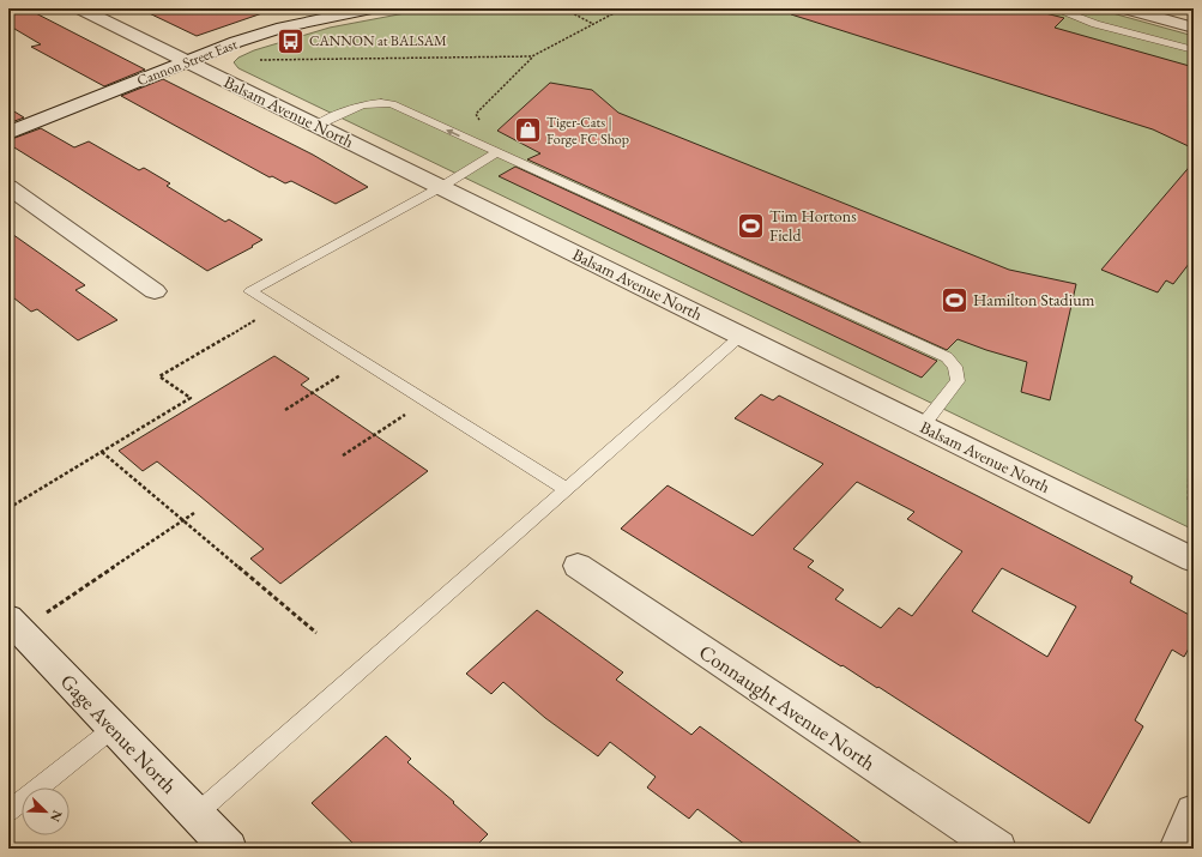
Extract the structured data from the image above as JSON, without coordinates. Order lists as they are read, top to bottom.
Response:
{
  "streets": {
    "street": [
      "Cannon Street East",
      "Balsam Avenue North",
      "Connaught Avenue North",
      "Gage Avenue North"
    ]
  },
  "crossings": [
    ["Cannon Street East", "Balsam Avenue North"]
  ],
  "places": {
    "bus stop": ["CANNON at BALSAM"],
    "shop": ["Tiger-Cats | Forge FC Shop"],
    "sports": ["Tim Hortons Field", "Hamilton Stadium"]
  },
  "north": "bottom right"
}
